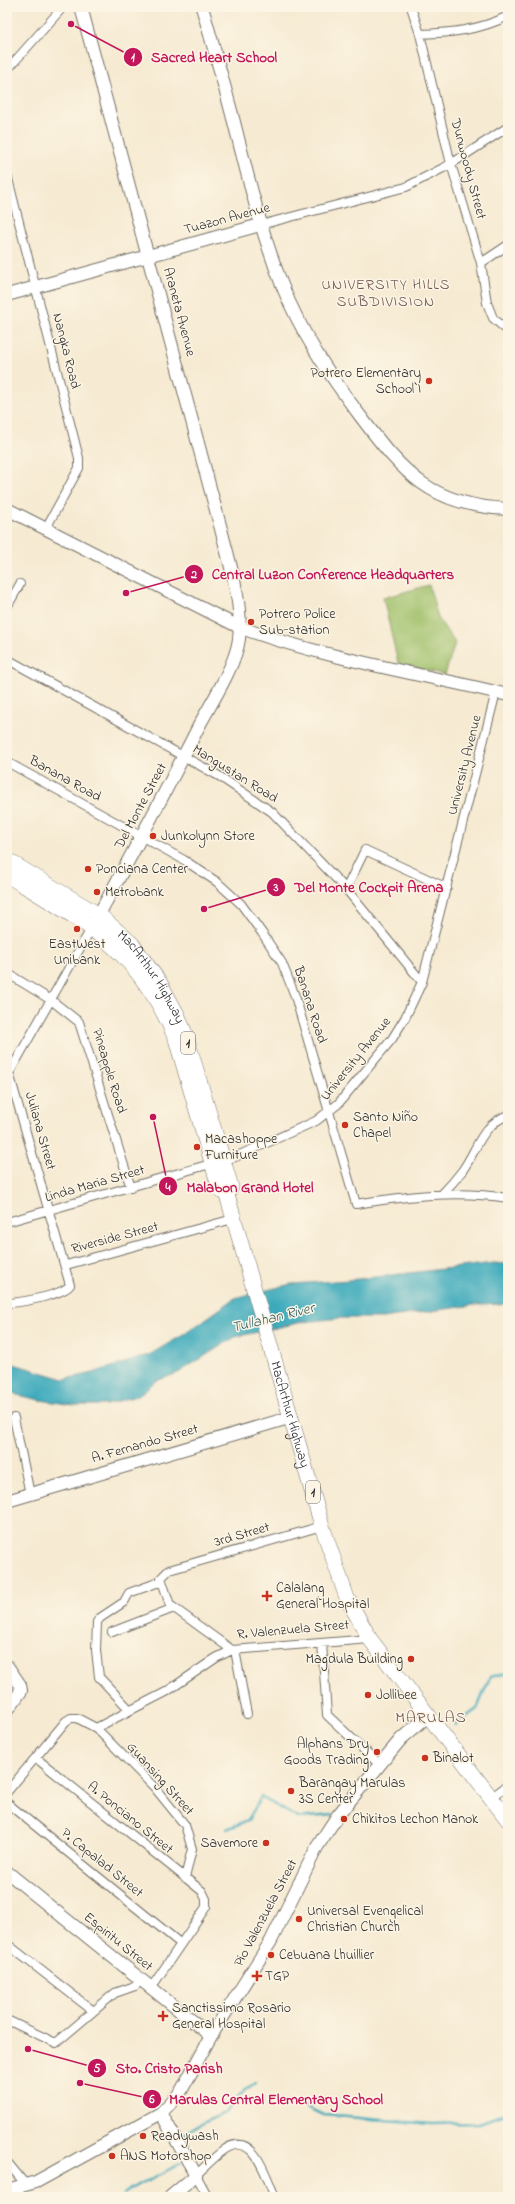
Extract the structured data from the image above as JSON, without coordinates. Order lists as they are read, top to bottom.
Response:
{
  "streets": {
    "highway": ["MacArthur Highway", "1"],
    "street": [
      "Dunwoody Street",
      "Tuazon Avenue",
      "Araneta Avenue",
      "Nangka Road",
      "University Avenue",
      "Mangustan Road",
      "Banana Road",
      "Del Monte Street",
      "Pineapple Road",
      "Juliana Street",
      "Linda Maria Street",
      "Riverside Street",
      "A. Fernando Street",
      "3rd Street",
      "R. Valenzuela Street",
      "Guansing Street",
      "A. Ponciano Street",
      "P. Capalad Street",
      "Pio Valenzuela Street",
      "Espiritu Street"
    ]
  },
  "crossings": [
    ["Dunwoody Street", "Tuazon Avenue"],
    ["Tuazon Avenue", "Araneta Avenue"],
    ["Tuazon Avenue", "Nangka Road"],
    ["Araneta Avenue", "Del Monte Street"],
    ["University Avenue", "Mangustan Road"],
    ["University Avenue", "Banana Road"],
    ["University Avenue", "MacArthur Highway"],
    ["University Avenue", "Linda Maria Street"],
    ["Mangustan Road", "Del Monte Street"],
    ["Banana Road", "Del Monte Street"],
    ["Del Monte Street", "MacArthur Highway"],
    ["Del Monte Street", "Pineapple Road"],
    ["Del Monte Street", "Juliana Street"],
    ["MacArthur Highway", "Linda Maria Street"],
    ["MacArthur Highway", "Riverside Street"],
    ["MacArthur Highway", "A. Fernando Street"],
    ["MacArthur Highway", "3rd Street"],
    ["MacArthur Highway", "R. Valenzuela Street"],
    ["MacArthur Highway", "Pio Valenzuela Street"],
    ["Pineapple Road", "Linda Maria Street"],
    ["Juliana Street", "Linda Maria Street"],
    ["Juliana Street", "Riverside Street"],
    ["R. Valenzuela Street", "Guansing Street"],
    ["Guansing Street", "A. Ponciano Street"],
    ["A. Ponciano Street", "P. Capalad Street"],
    ["Pio Valenzuela Street", "Espiritu Street"]
  ],
  "districts": ["UNIVERSITY HILLS SUBDIVISION", "MARULAS"],
  "water": ["Tullahan River"],
  "places": {
    "other": [
      "Sacred Heart School",
      "Potrero Elementary School I",
      "Central Luzon Conference Headquarters",
      "Potrero Police Sub-station",
      "Junkolynn Store",
      "Ponciana Center",
      "Metrobank",
      "Del Monte Cockpit Arena",
      "EastWest Unibank",
      "Malabon Grand Hotel",
      "Santo Niño Chapel",
      "Macashoppe Furniture",
      "Magdula Building",
      "Jollibee",
      "Alphans Dry Goods Trading",
      "Binalot",
      "Barangay Marulas 3S Center",
      "Chikitos Lechon Manok",
      "Savemore",
      "Universal Evengelical Christian Church",
      "Cebuana Lhuillier",
      "Sto. Cristo Parish",
      "Marulas Central Elementary School",
      "Readywash",
      "ANS Motorshop"
    ],
    "health": ["Calalang General Hospital", "TGP", "Sanctissimo Rosario General Hospital"]
  }
}
